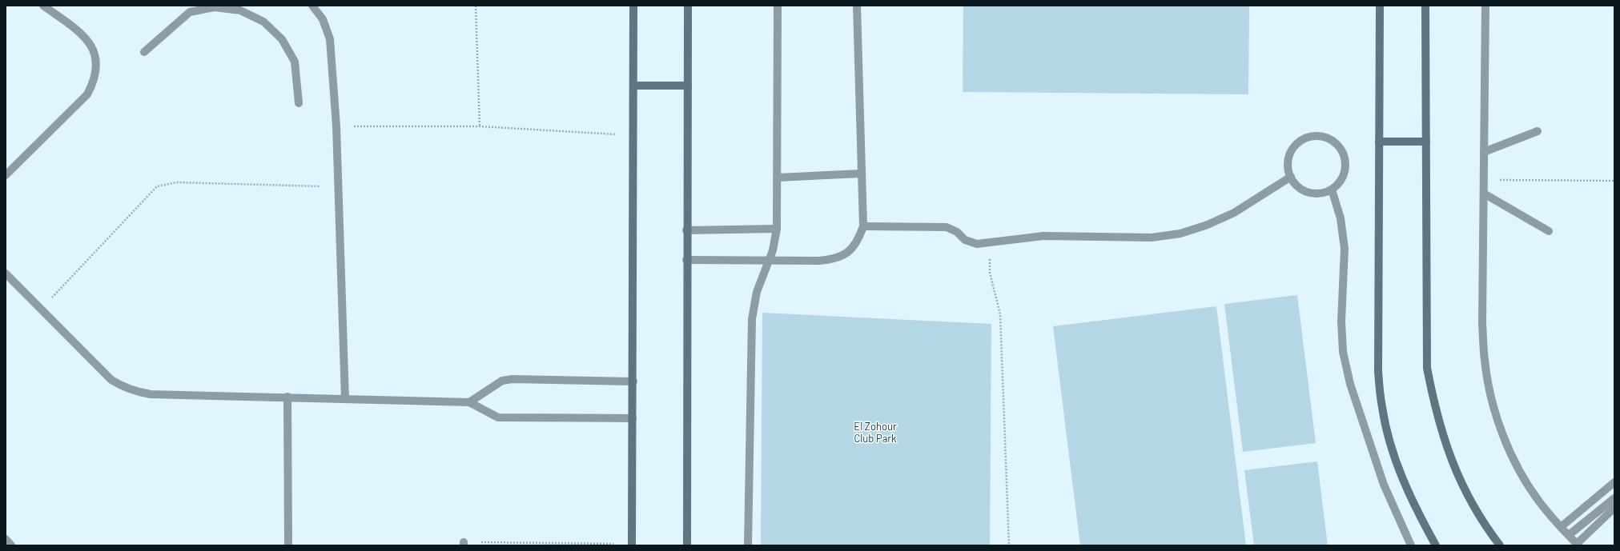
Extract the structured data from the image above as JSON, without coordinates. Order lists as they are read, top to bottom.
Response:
{
  "parks": ["El Zohour Club Park"]
}
